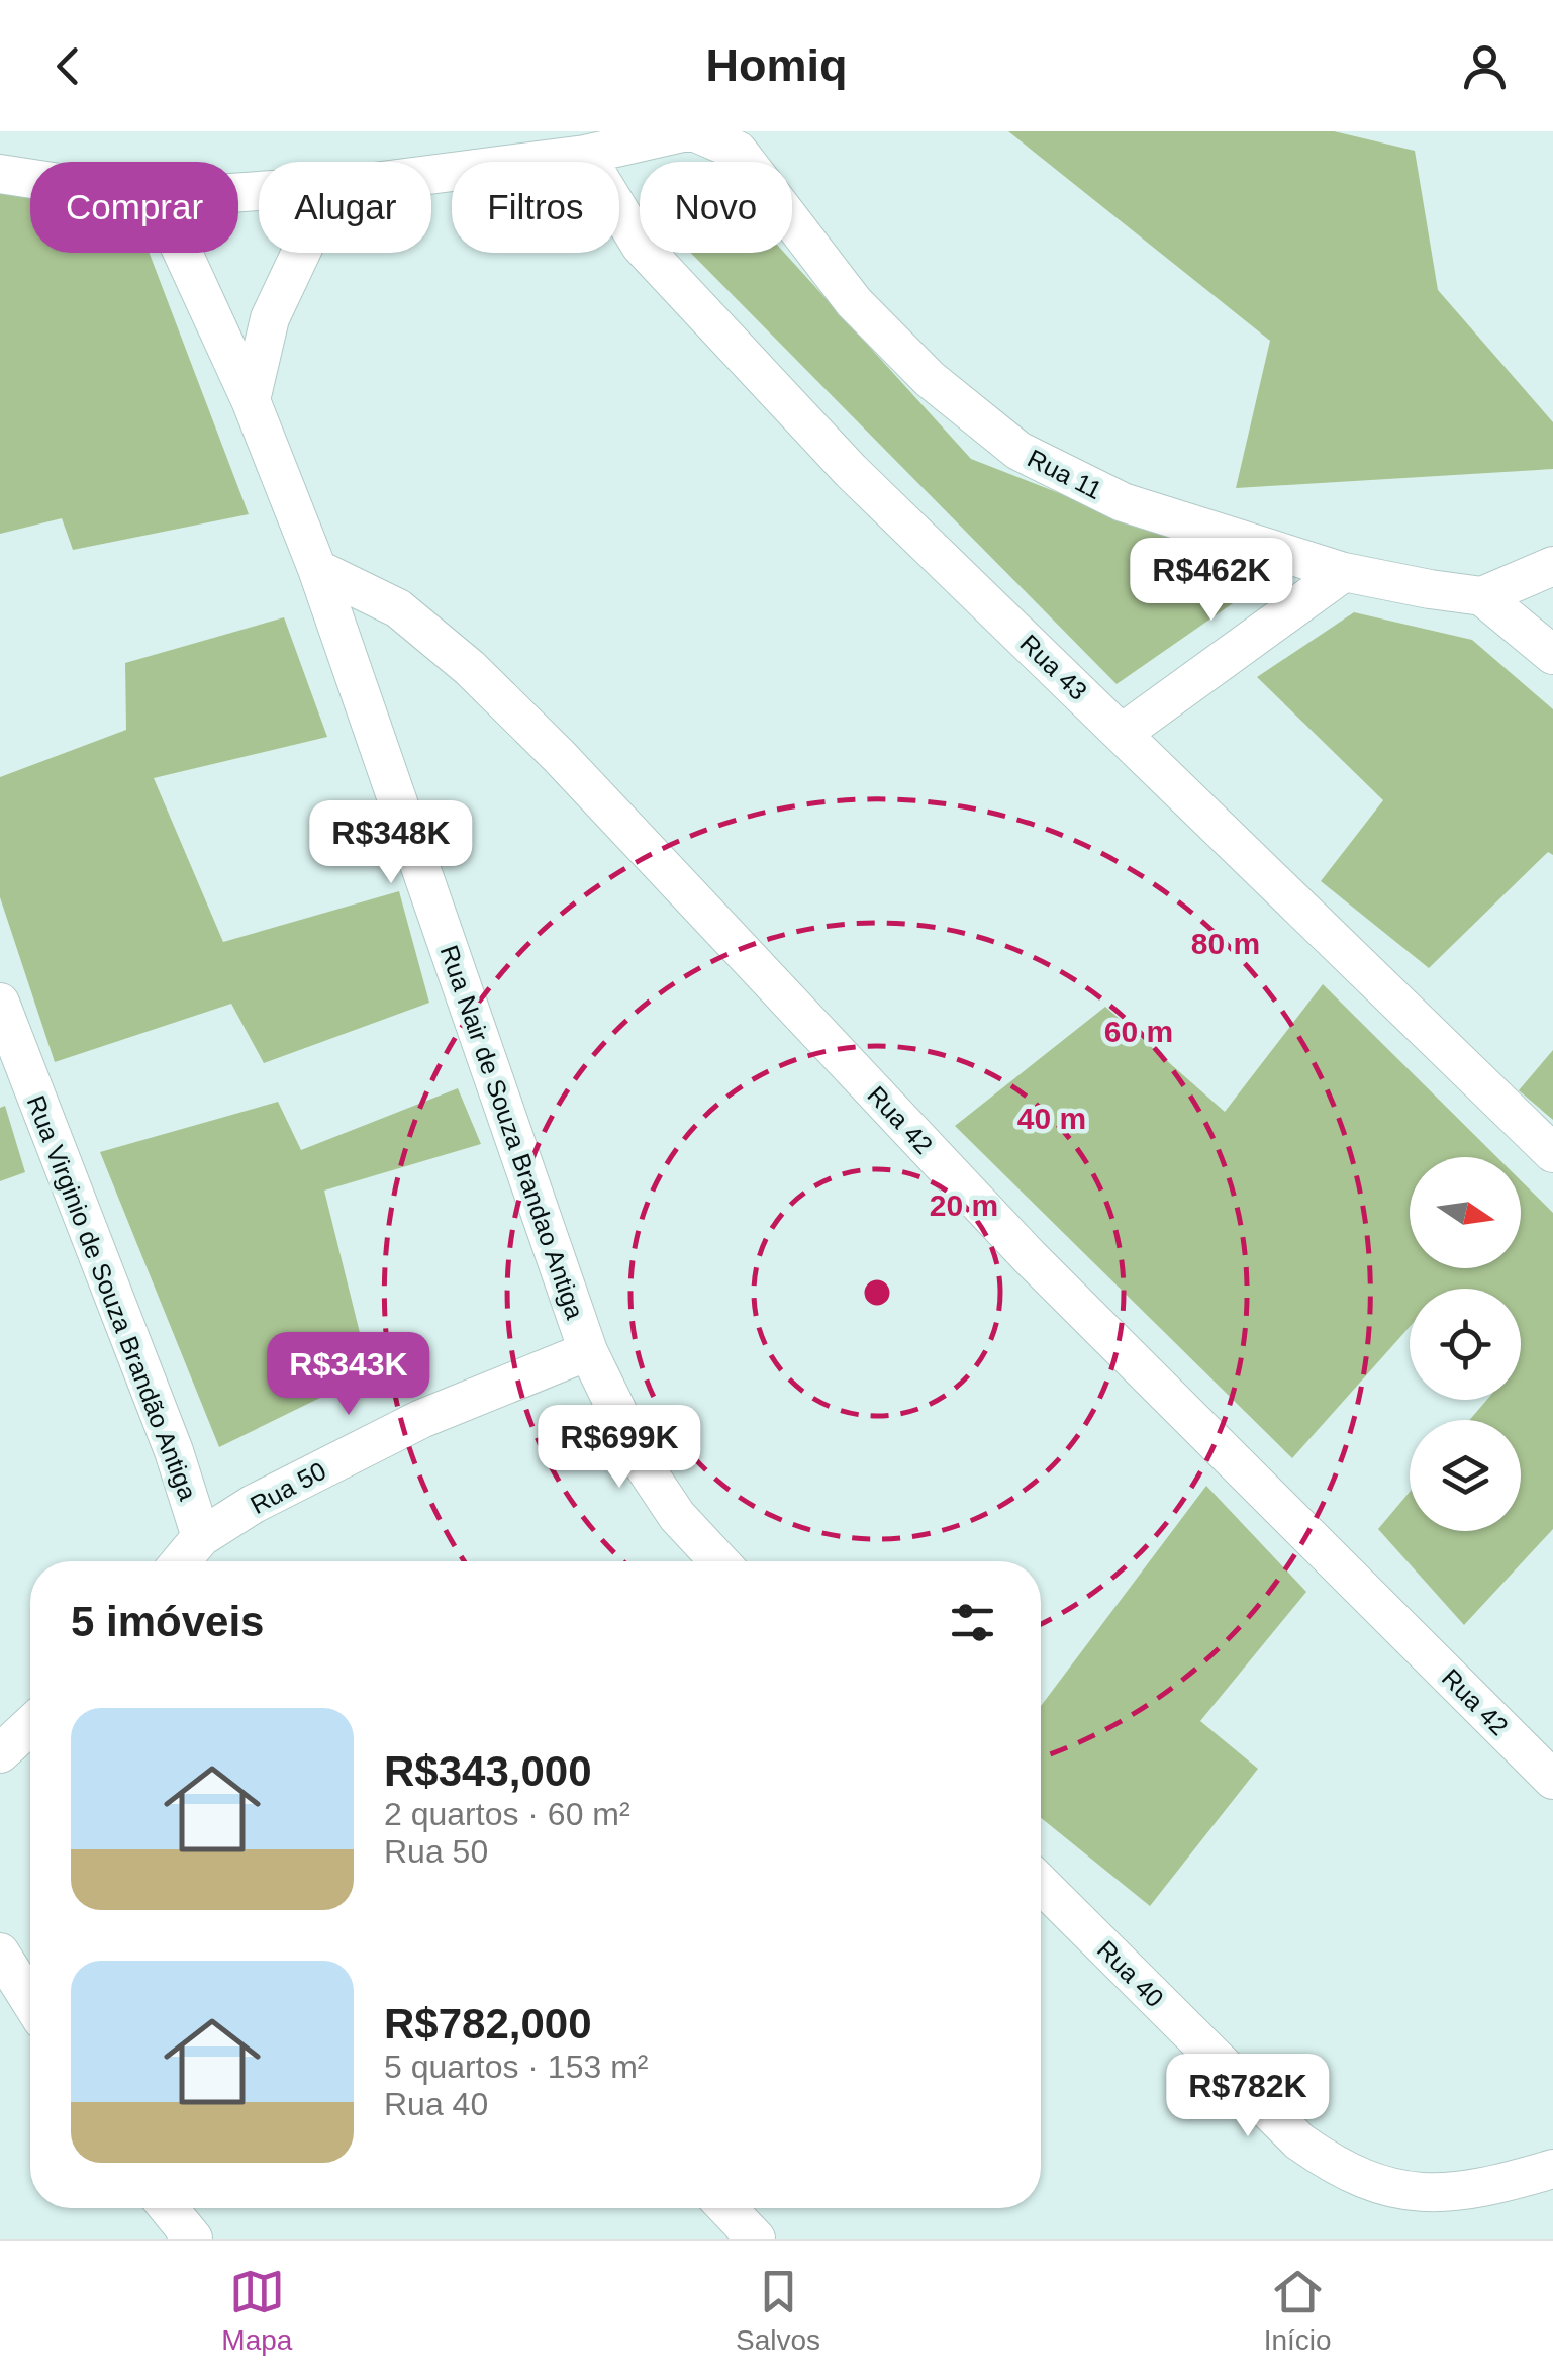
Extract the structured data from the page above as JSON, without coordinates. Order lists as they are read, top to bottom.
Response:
{
  "streets": {
    "street": [
      "Rua 11",
      "Rua 43",
      "Rua 42",
      "Rua Nair de Souza Brandao Antiga",
      "Rua Virginio de Souza Brandão Antiga",
      "Rua 50",
      "Rua 40"
    ]
  },
  "crossings": [
    ["Rua 11", "Rua 43"],
    ["Rua 42", "Rua Nair de Souza Brandao Antiga"],
    ["Rua Nair de Souza Brandao Antiga", "Rua 50"],
    ["Rua Virginio de Souza Brandão Antiga", "Rua 50"]
  ],
  "north": "right",
  "page": {
    "header": "Homiq",
    "chip": [
      "Comprar",
      "Alugar",
      "Filtros",
      "Novo"
    ],
    "price": [
      "R$462K",
      "R$348K",
      "R$343K",
      "R$699K",
      "R$782K"
    ],
    "heading": "5 imóveis",
    "list": [
      {
        "name": "R$343,000",
        "note": "2 quartos · 60 m² · Rua 50"
      },
      {
        "name": "R$782,000",
        "note": "5 quartos · 153 m² · Rua 40"
      }
    ],
    "tabs": ["Mapa", "Salvos", "Início"]
  },
  "rings": [
    "80 m",
    "60 m",
    "40 m",
    "20 m"
  ]
}
